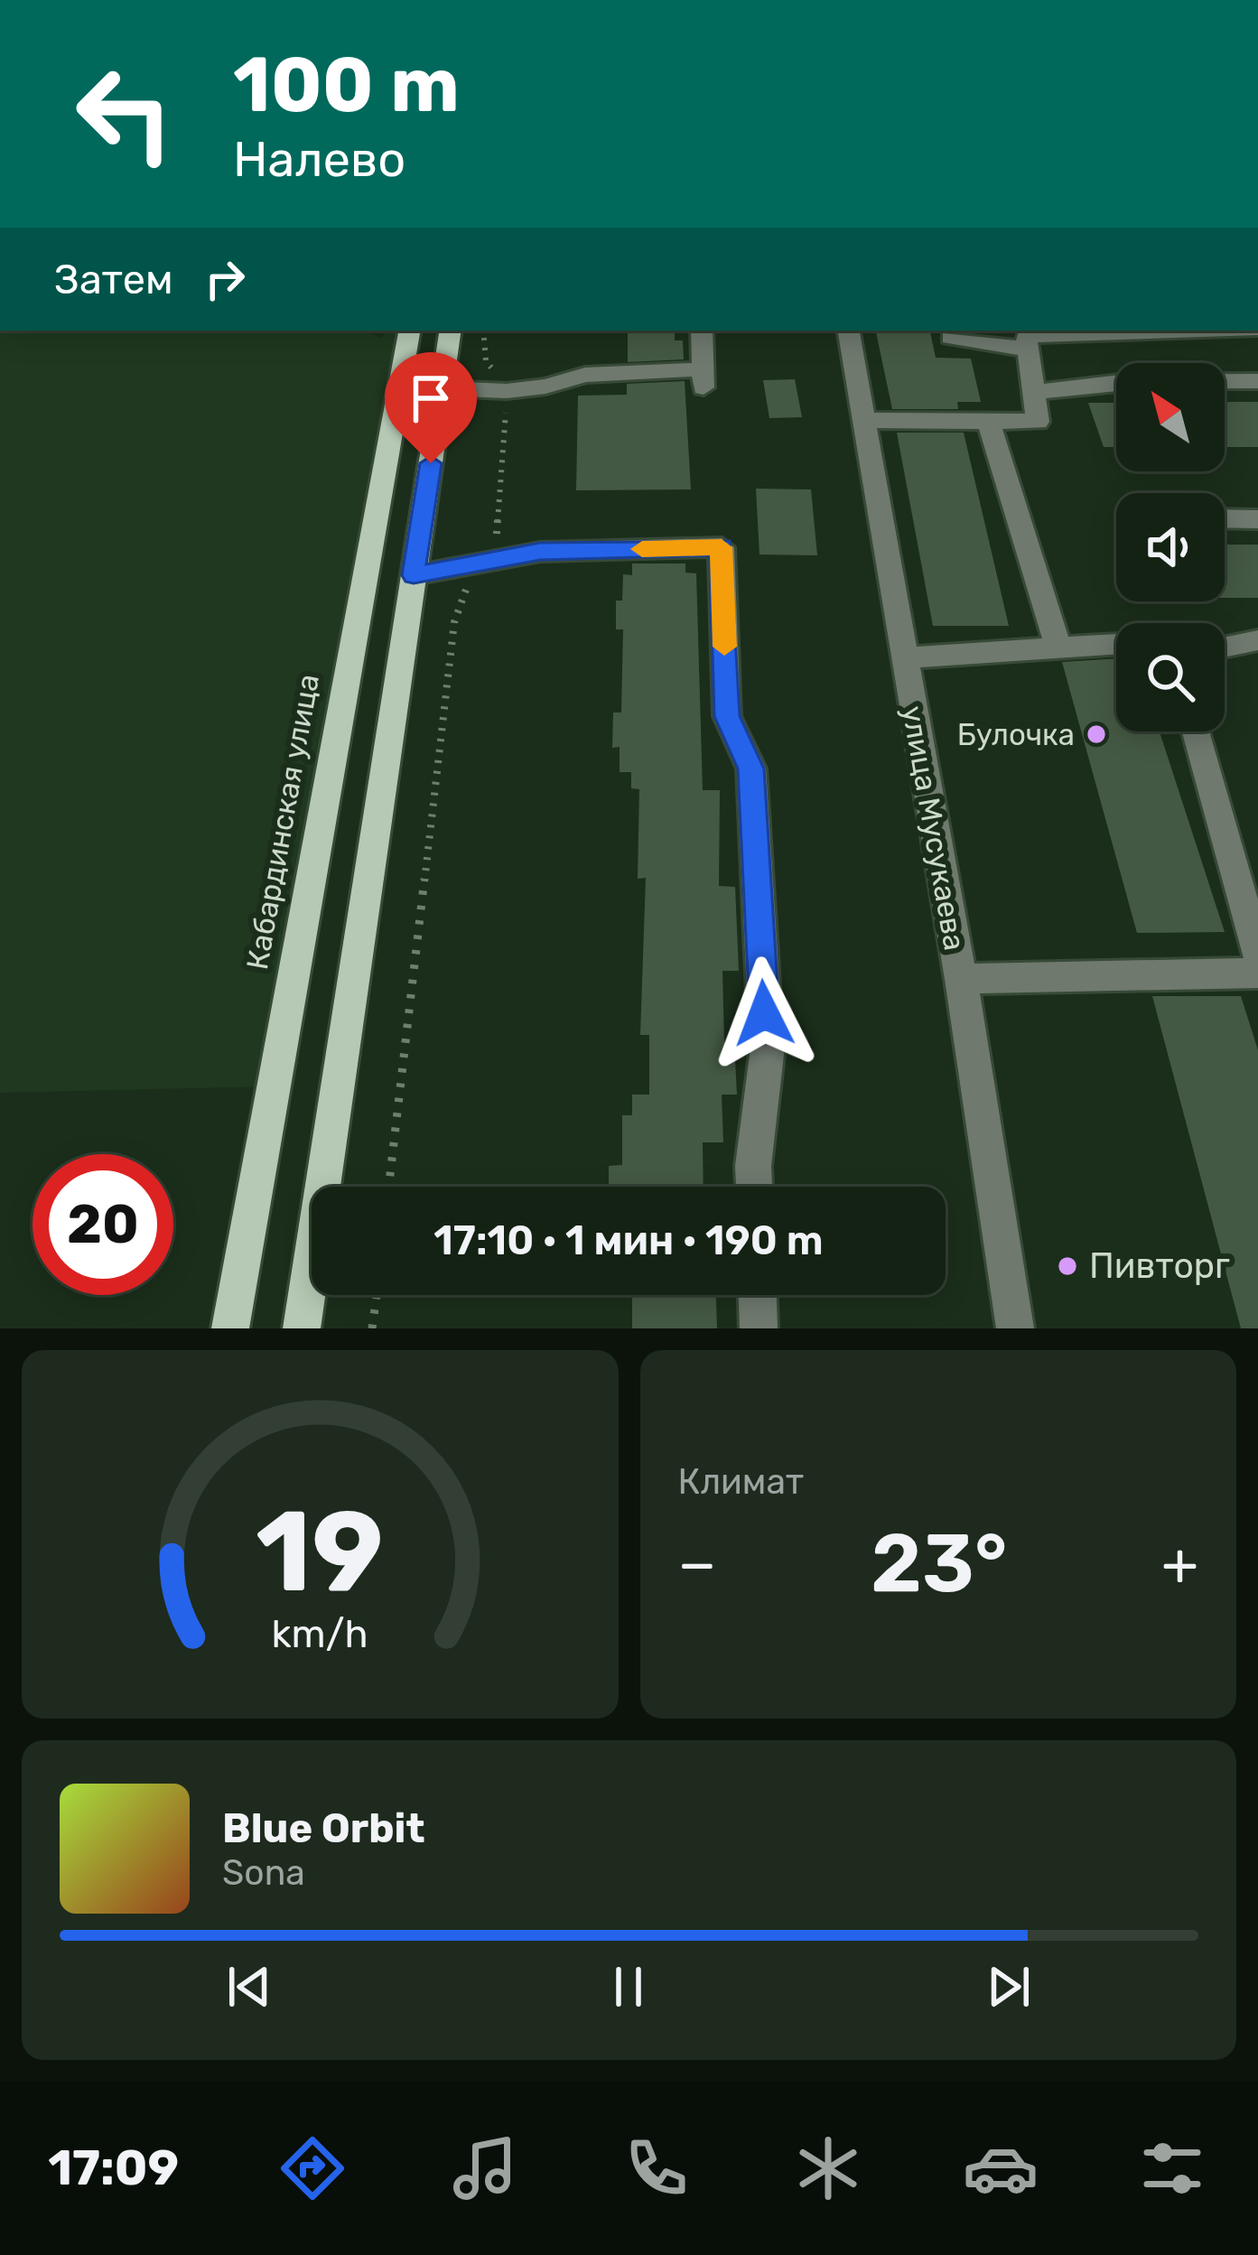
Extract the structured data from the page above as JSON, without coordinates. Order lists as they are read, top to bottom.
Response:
{
  "streets": {
    "main road": ["Кабардинская улица"],
    "street": ["улица Мусукаева"]
  },
  "places": ["Булочка", "Пивторг"],
  "north": "top left",
  "page": {
    "turn": ["100 m", "Налево"],
    "then": "Затем",
    "limit": "20",
    "trip": "17:10 · 1 мин · 190 m",
    "tile": "Климат",
    "heat": ["−", "23°", "+"],
    "song": ["Blue Orbit", "Sona"],
    "tabs": "17:09",
    "gauge": ["19", "km/h"]
  }
}
